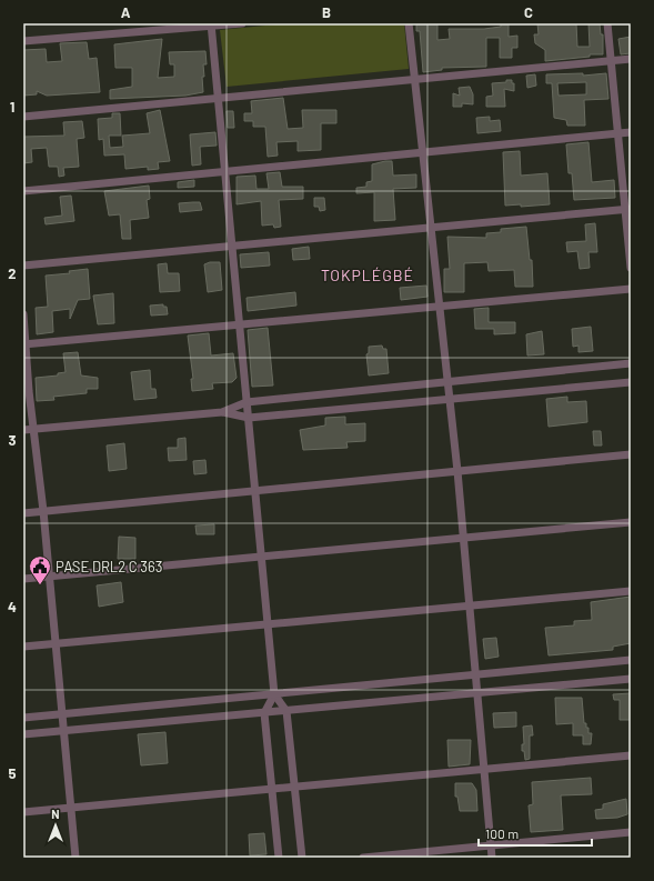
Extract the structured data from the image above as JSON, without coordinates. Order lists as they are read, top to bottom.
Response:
{
  "districts": ["TOKPLÉGBÉ"],
  "places": {
    "public building": ["PASE DRL2 C 363"]
  },
  "scale_bar": "100 m",
  "north": "top",
  "grid": {
    "columns": ["A", "B", "C"],
    "rows": [
      "1",
      "2",
      "3",
      "4",
      "5"
    ]
  }
}
